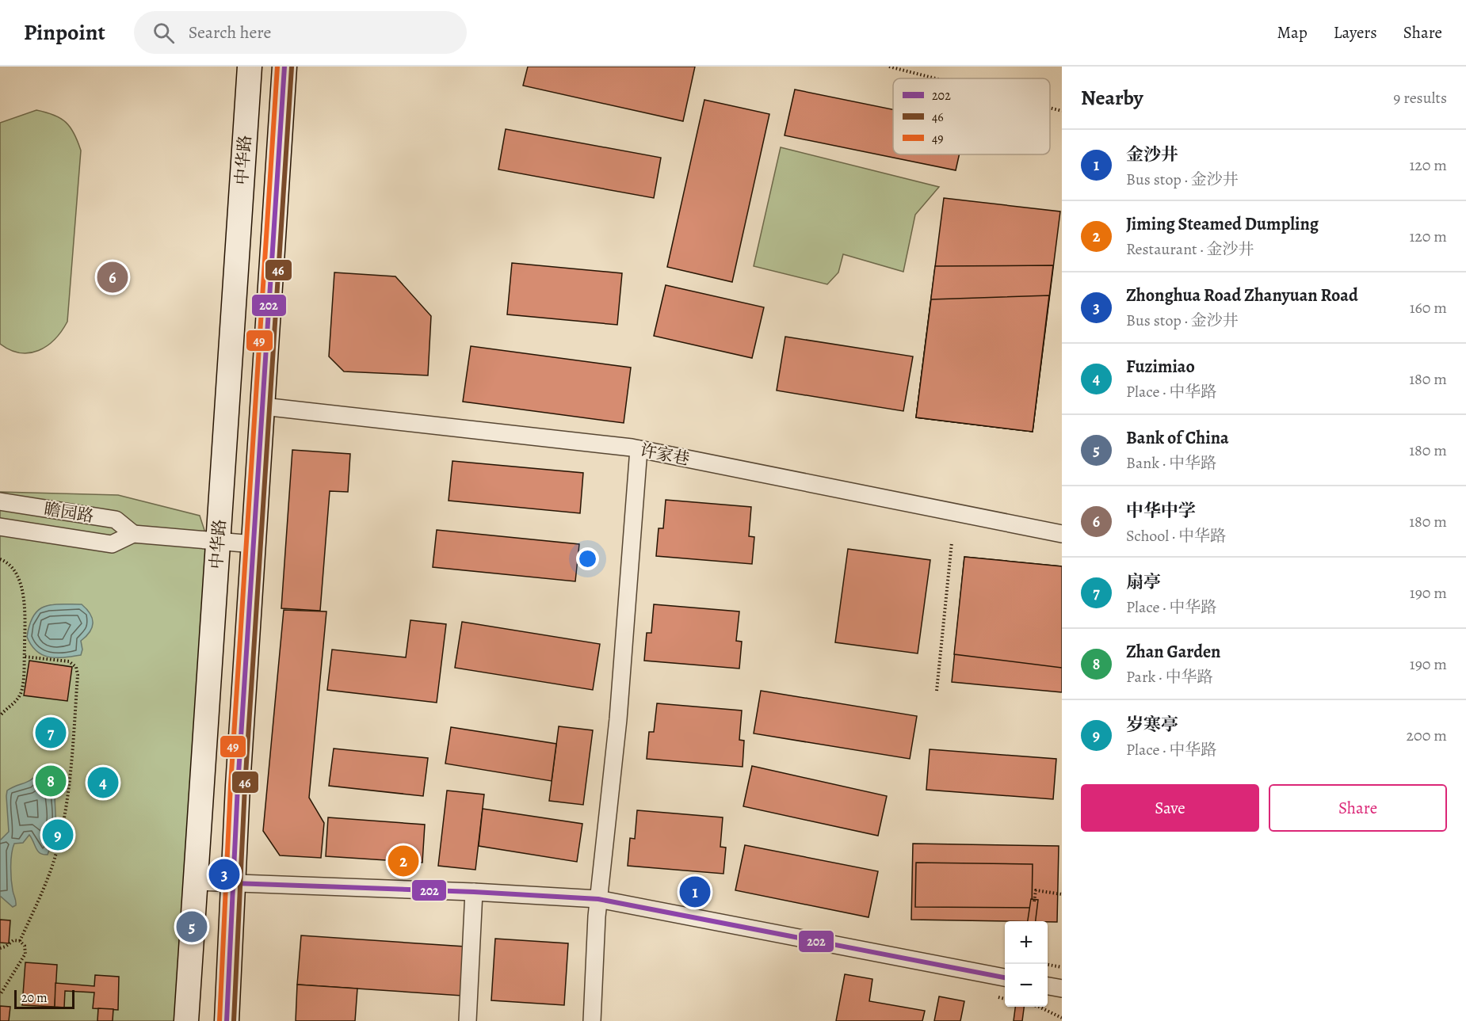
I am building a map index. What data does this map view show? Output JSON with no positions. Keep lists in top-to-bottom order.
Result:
{
  "streets": {
    "main road": ["中华路"],
    "street": ["许家巷", "瞻园路"]
  },
  "lines": ["transit line 202", "transit line 49", "transit line 46"],
  "legend": ["202", "46", "49"],
  "scale_bar": "20 m",
  "page": {
    "header": "Pinpoint",
    "search": "Search here",
    "nav": ["Map", "Layers", "Share"],
    "heading": ["Nearby", "9 results"],
    "list": [
      {
        "mark": "1",
        "name": "金沙井",
        "note": "Bus stop · 金沙井",
        "value": "120 m"
      },
      {
        "mark": "2",
        "name": "Jiming Steamed Dumpling",
        "note": "Restaurant · 金沙井",
        "value": "120 m"
      },
      {
        "mark": "3",
        "name": "Zhonghua Road Zhanyuan Road",
        "note": "Bus stop · 金沙井",
        "value": "160 m"
      },
      {
        "mark": "4",
        "name": "Fuzimiao",
        "note": "Place · 中华路",
        "value": "180 m"
      },
      {
        "mark": "5",
        "name": "Bank of China",
        "note": "Bank · 中华路",
        "value": "180 m"
      },
      {
        "mark": "6",
        "name": "中华中学",
        "note": "School · 中华路",
        "value": "180 m"
      },
      {
        "mark": "7",
        "name": "扇亭",
        "note": "Place · 中华路",
        "value": "190 m"
      },
      {
        "mark": "8",
        "name": "Zhan Garden",
        "note": "Park · 中华路",
        "value": "190 m"
      },
      {
        "mark": "9",
        "name": "岁寒亭",
        "note": "Place · 中华路",
        "value": "200 m"
      }
    ],
    "pins": [
      "6",
      "7",
      "8",
      "4",
      "9",
      "2",
      "3",
      "1",
      "5"
    ],
    "buttons": ["Save", "Share"],
    "map_buttons": ["+", "−"],
    "scale": "20 m"
  }
}
